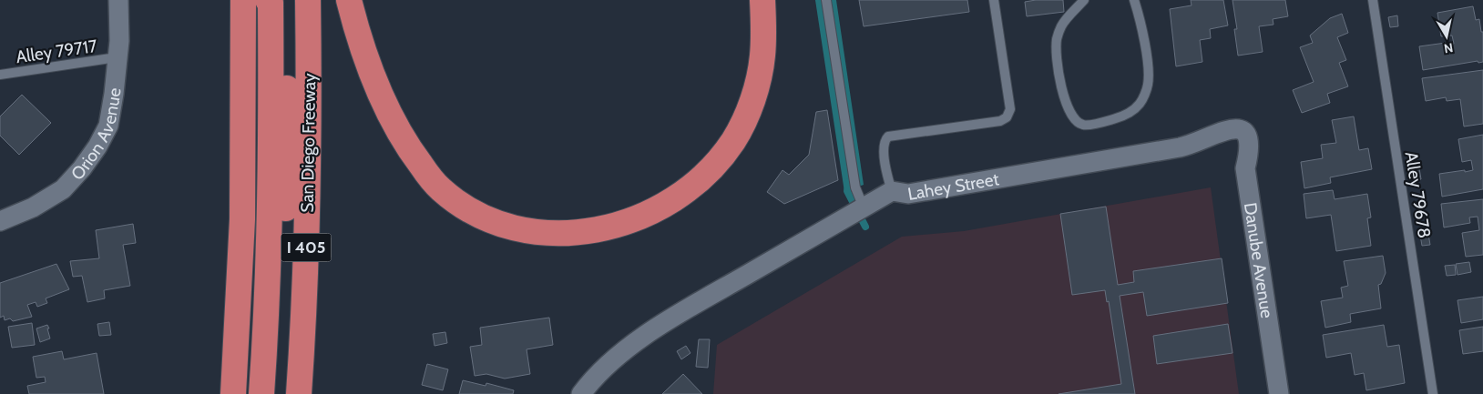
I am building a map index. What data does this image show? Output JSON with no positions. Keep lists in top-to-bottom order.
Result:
{
  "streets": {
    "highway": ["San Diego Freeway", "I 405"],
    "street": ["Orion Avenue", "Lahey Street", "Danube Avenue"],
    "lane": ["Alley 79717", "Alley 79678"]
  },
  "crossings": [
    ["Alley 79717", "Orion Avenue"],
    ["Lahey Street", "Danube Avenue"]
  ],
  "north": "bottom"
}
